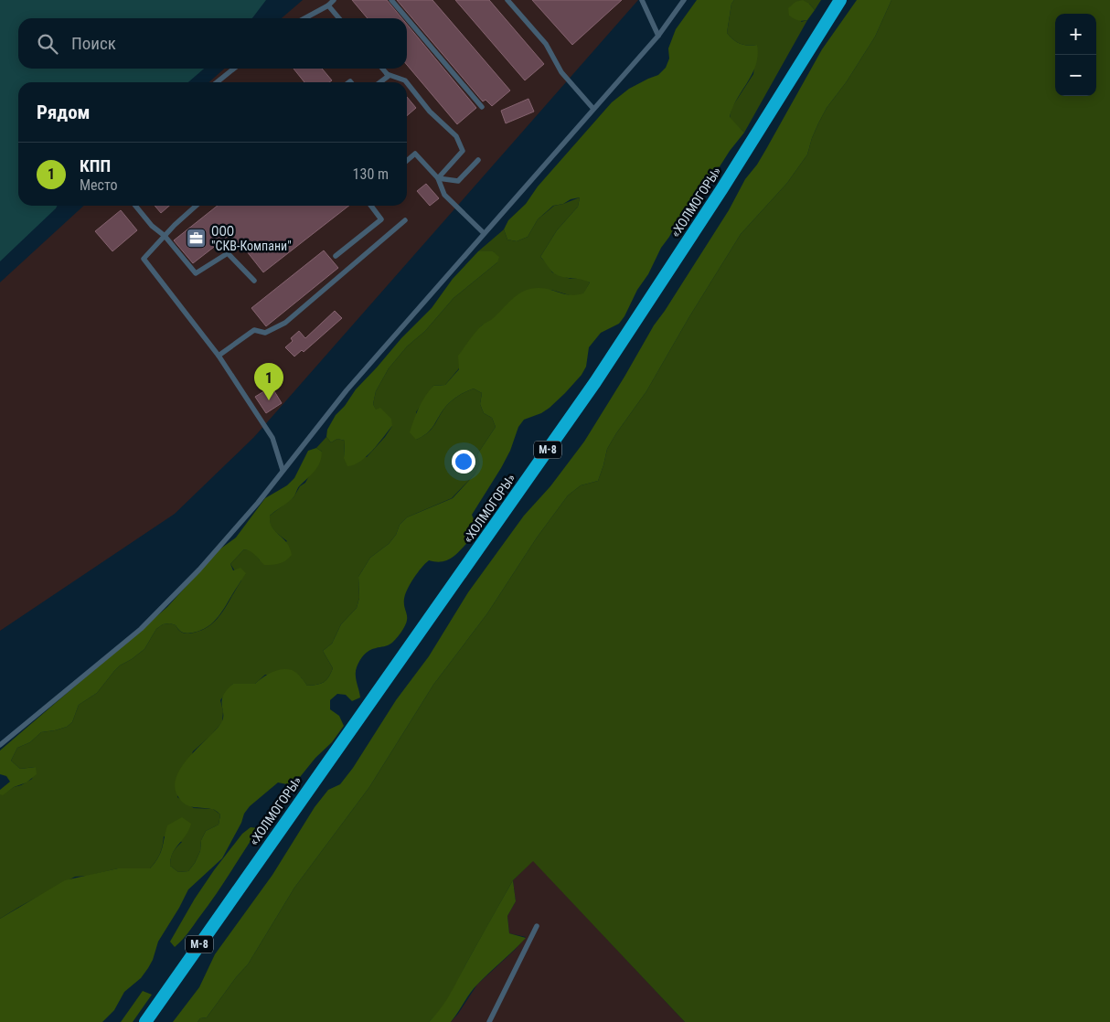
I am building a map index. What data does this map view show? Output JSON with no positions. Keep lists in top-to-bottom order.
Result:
{
  "streets": {
    "highway": ["«ХОЛМОГОРЫ»", "М-8"]
  },
  "places": {
    "office": ["ООО \"СКВ-Компани\""]
  },
  "page": {
    "map_buttons": ["+", "−"],
    "search": "Поиск",
    "heading": "Рядом",
    "list": [
      {
        "mark": "1",
        "name": "КПП",
        "note": "Место",
        "value": "130 m"
      }
    ],
    "pins": "1"
  }
}
